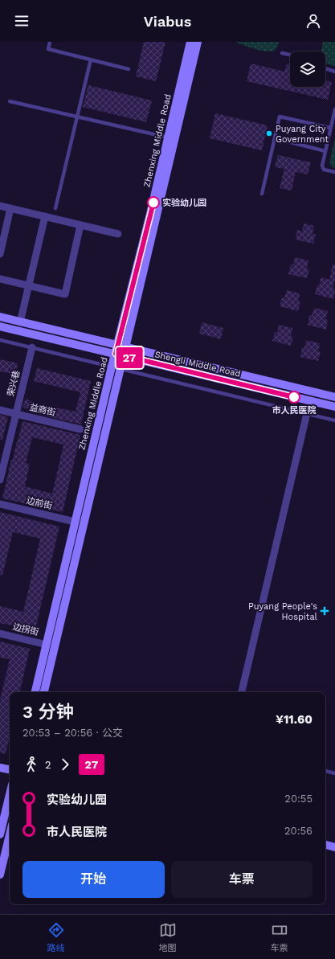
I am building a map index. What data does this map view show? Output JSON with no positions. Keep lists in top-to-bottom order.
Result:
{
  "streets": {
    "street": [
      "Zhenxing Middle Road",
      "Shengli Middle Road",
      "荣兴巷",
      "益商街",
      "边前街",
      "边拐街"
    ]
  },
  "crossings": [
    ["Zhenxing Middle Road", "Shengli Middle Road"],
    ["Zhenxing Middle Road", "边前街"],
    ["Zhenxing Middle Road", "边拐街"],
    ["荣兴巷", "益商街"]
  ],
  "places": {
    "other": ["Puyang City Government", "实验幼儿园", "市人民医院"],
    "health": ["Puyang People's Hospital"]
  },
  "lines": ["bus line 27"],
  "page": {
    "header": "Viabus",
    "on_map": "27",
    "heading": ["3 分钟", "20:53 – 20:56 · 公交", "¥11.60"],
    "legs": ["2", "27"],
    "list": [
      {
        "name": "实验幼儿园",
        "value": "20:55"
      },
      {
        "name": "市人民医院",
        "value": "20:56"
      }
    ],
    "buttons": ["开始", "车票"],
    "tabs": ["路线", "地图", "车票"]
  }
}
